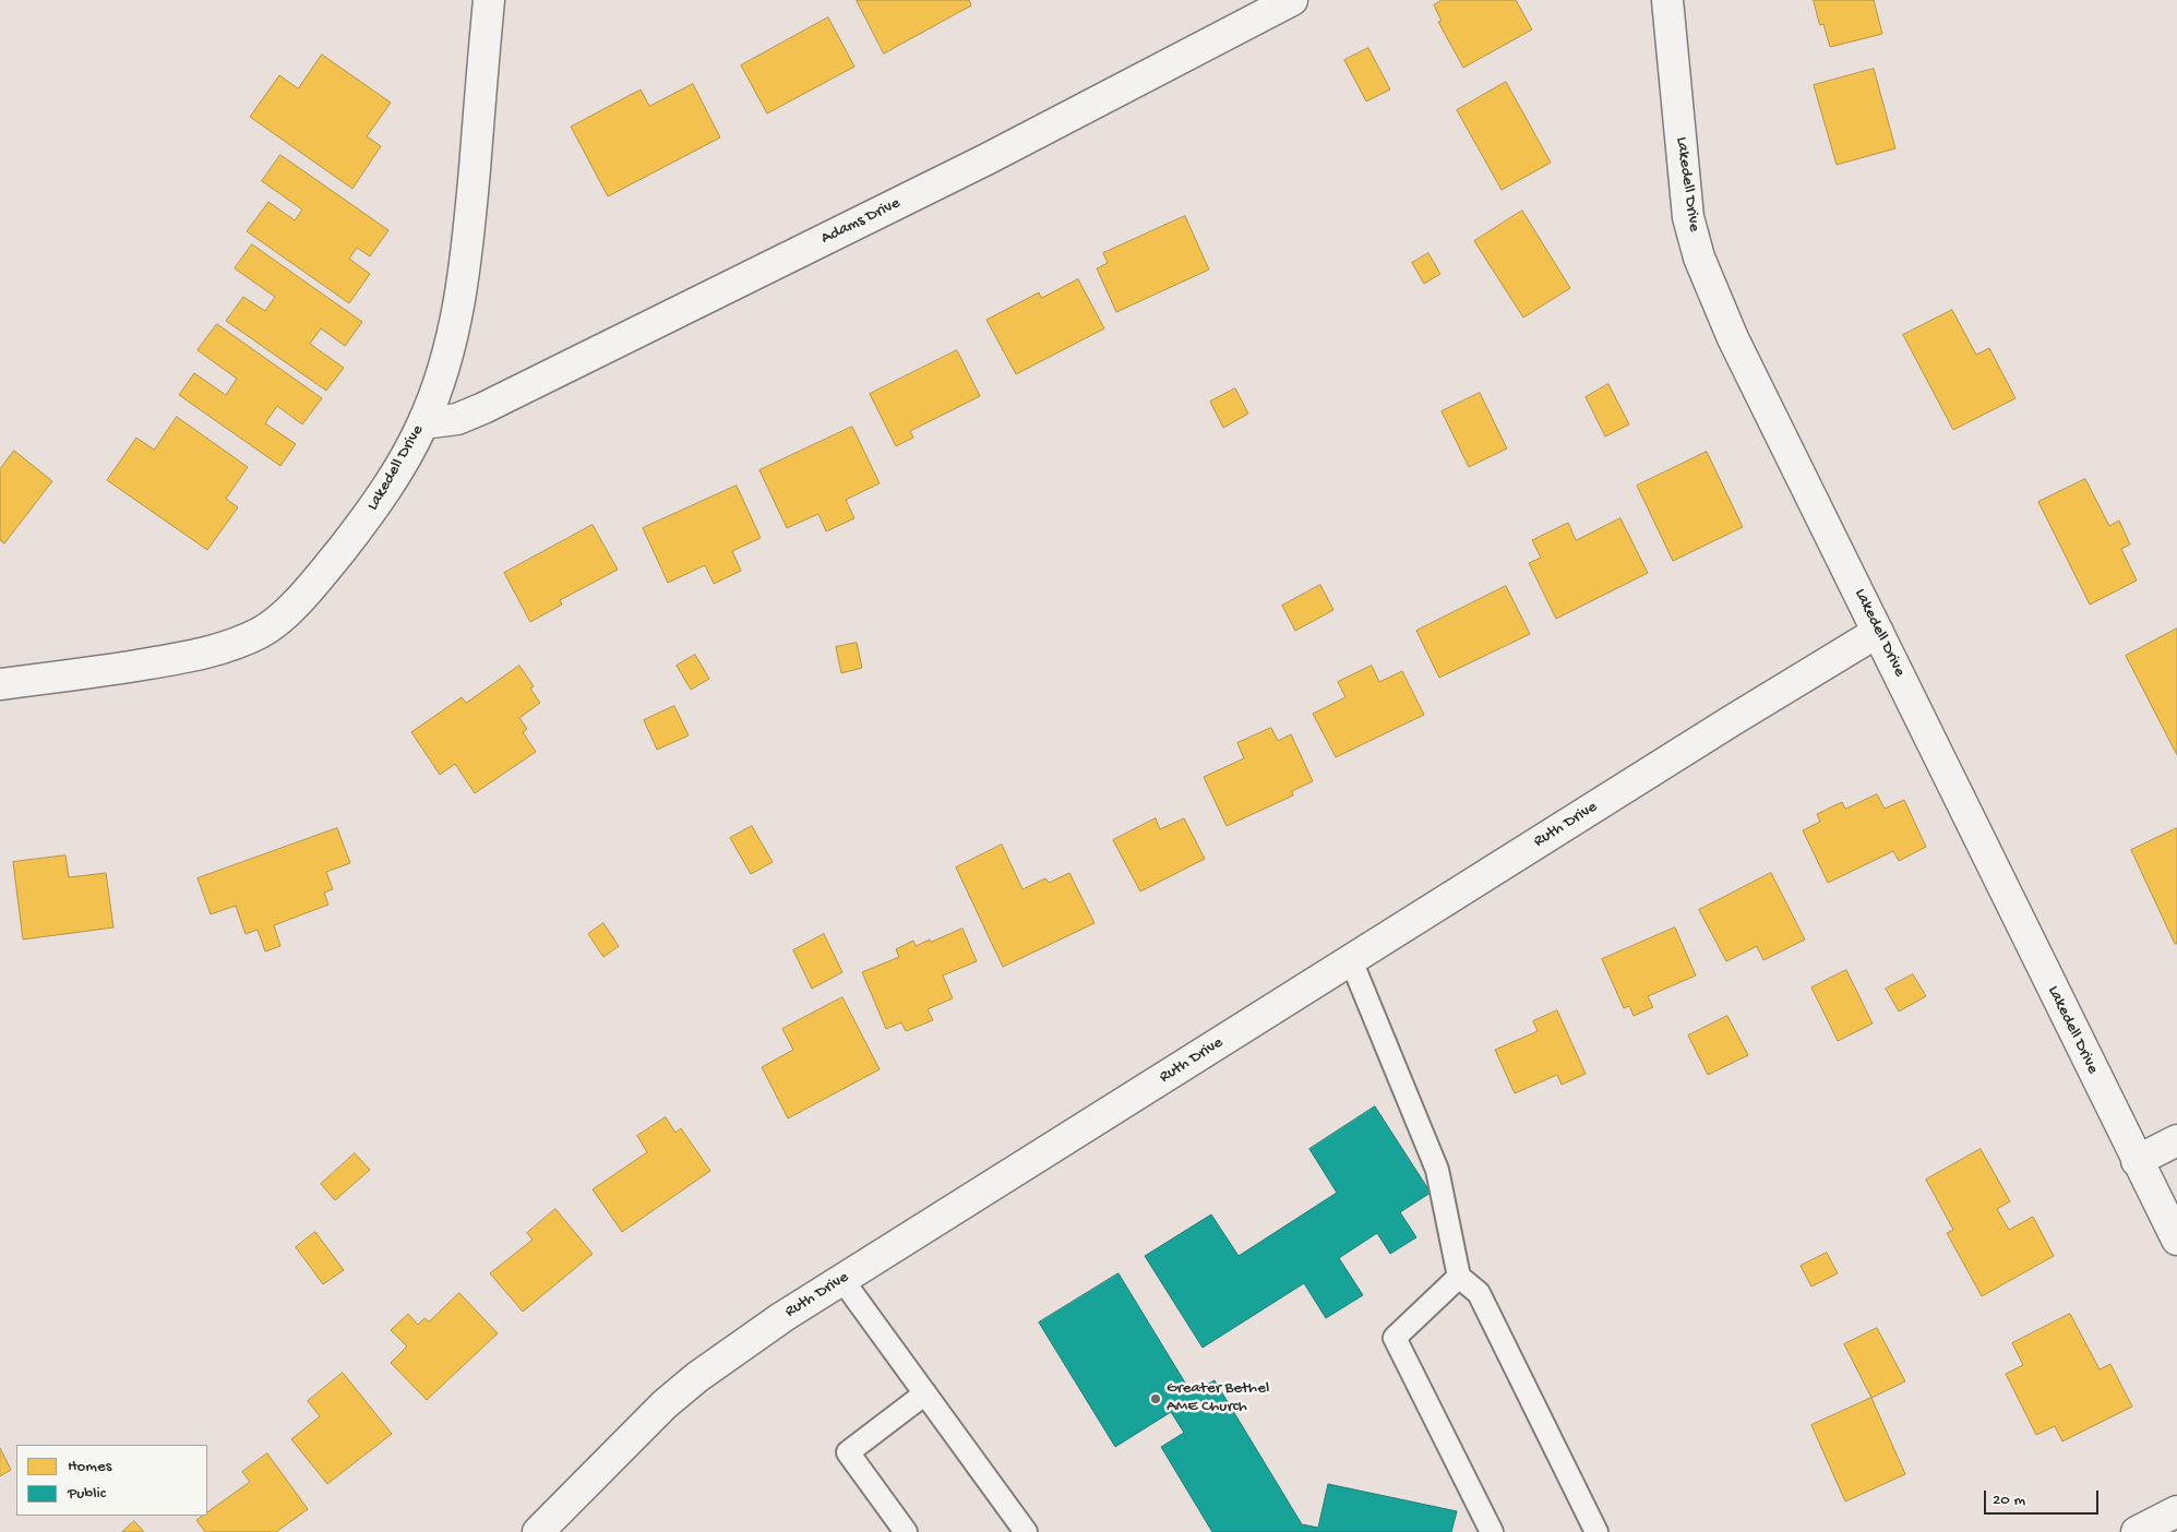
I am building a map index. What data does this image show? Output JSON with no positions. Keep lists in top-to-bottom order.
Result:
{
  "streets": {
    "street": ["Lakedell Drive", "Adams Drive", "Ruth Drive"]
  },
  "crossings": [
    ["Lakedell Drive", "Adams Drive"],
    ["Lakedell Drive", "Ruth Drive"]
  ],
  "places": ["Greater Bethel AME Church"],
  "legend": ["Homes", "Public"],
  "scale_bar": "20 m"
}
